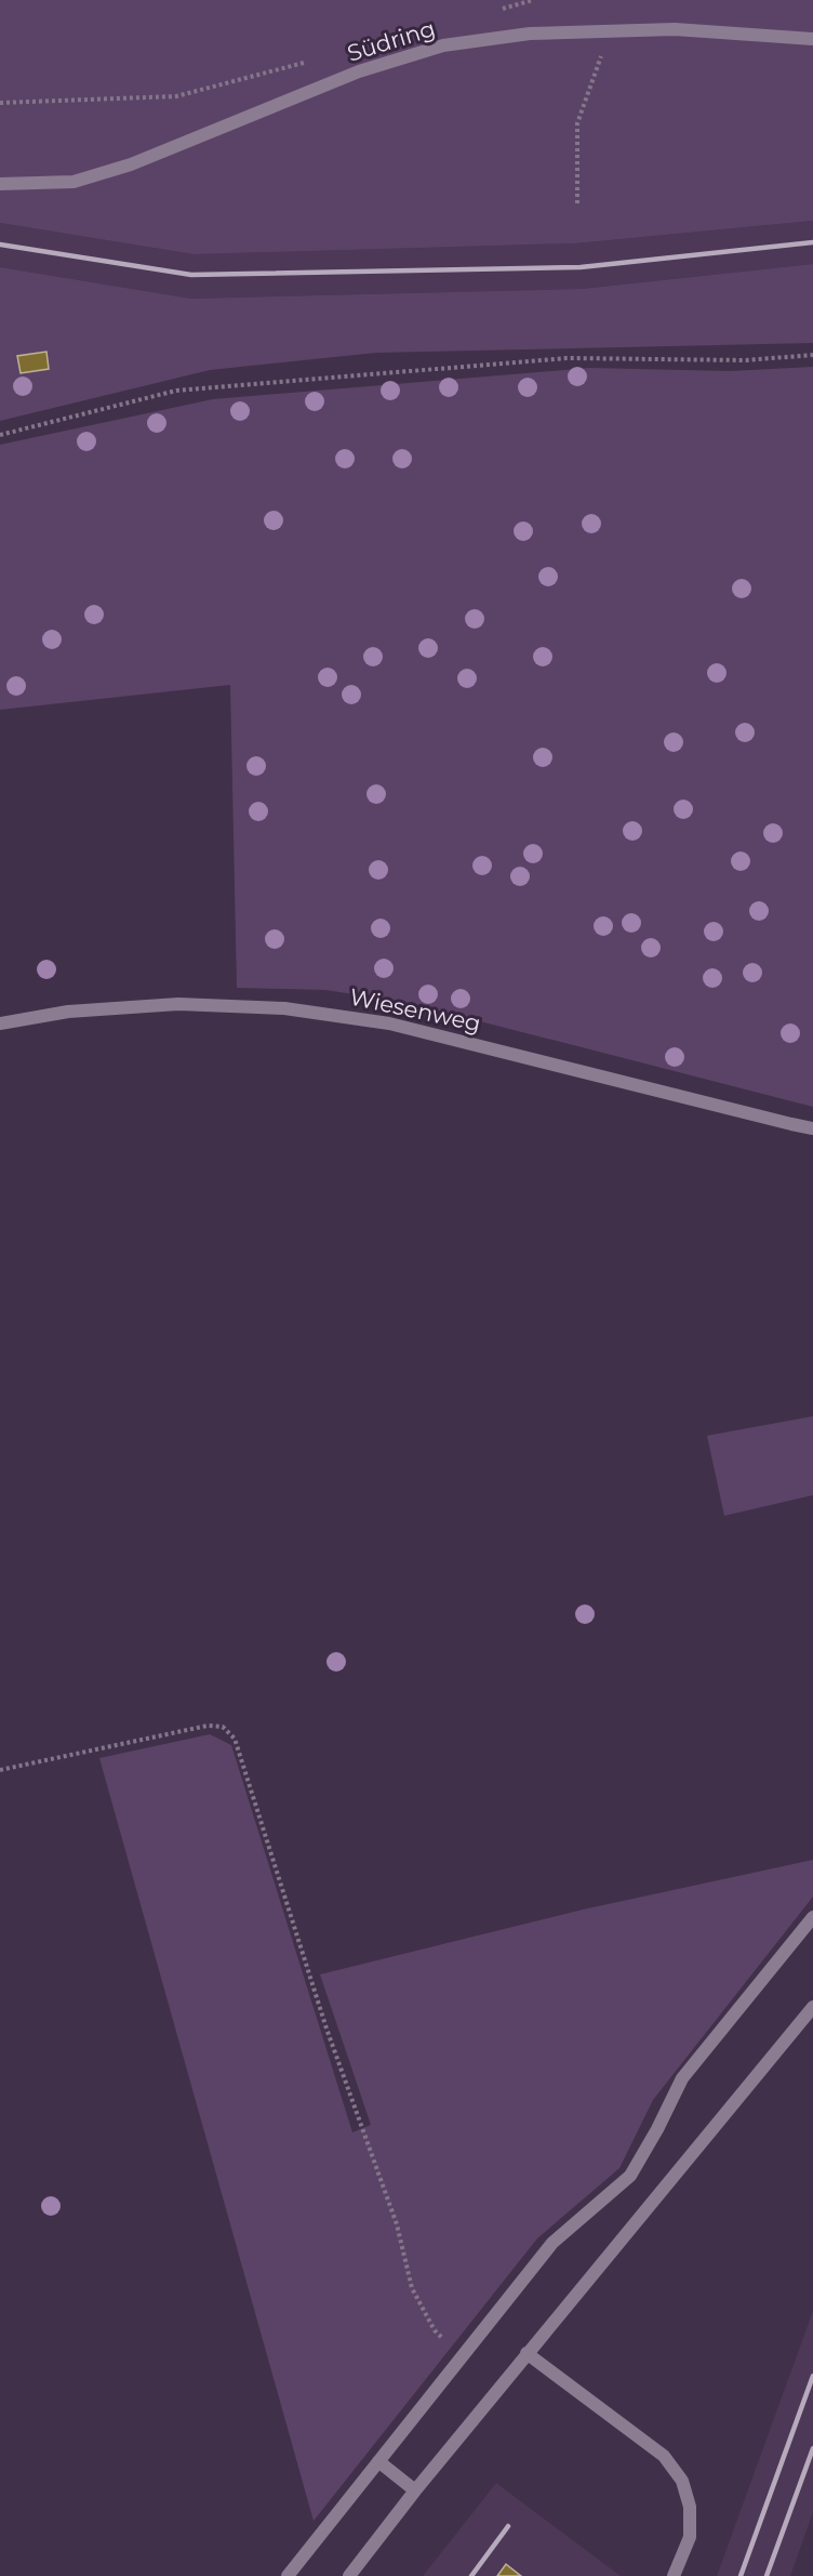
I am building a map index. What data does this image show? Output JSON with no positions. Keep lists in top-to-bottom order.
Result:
{
  "streets": {
    "street": ["Südring", "Wiesenweg"]
  }
}
